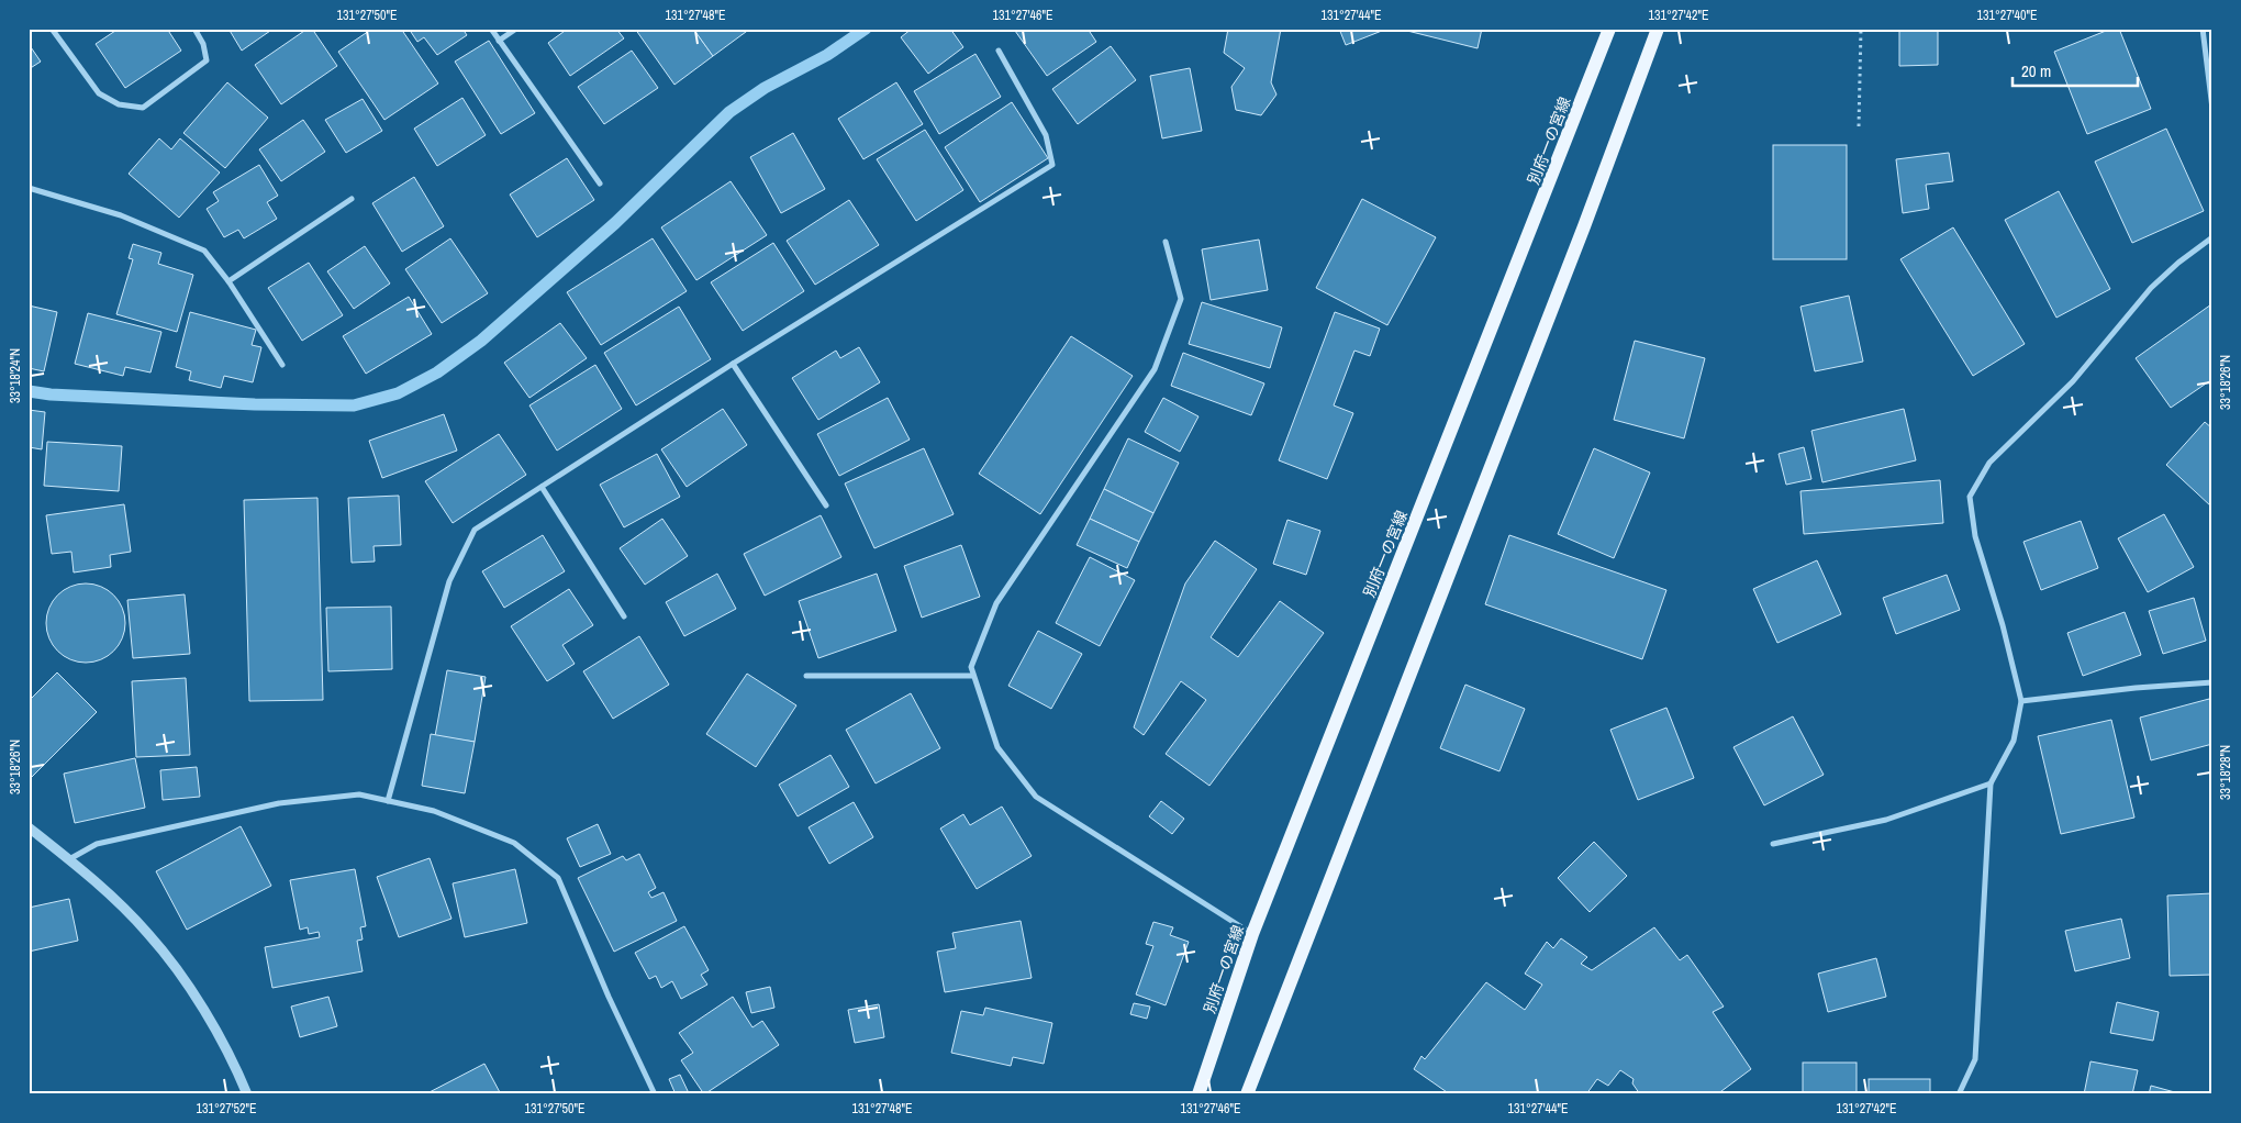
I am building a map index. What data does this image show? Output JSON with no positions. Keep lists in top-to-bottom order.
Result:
{
  "streets": {
    "main road": ["別府一の宮線"]
  },
  "scale_bar": "20 m",
  "coordinates": [
    "131°27'50\"E",
    "131°27'48\"E",
    "131°27'46\"E",
    "131°27'44\"E",
    "131°27'42\"E",
    "131°27'40\"E",
    "33°18'24\"N",
    "33°18'26\"N",
    "33°18'28\"N",
    "131°27'52\"E"
  ]
}
